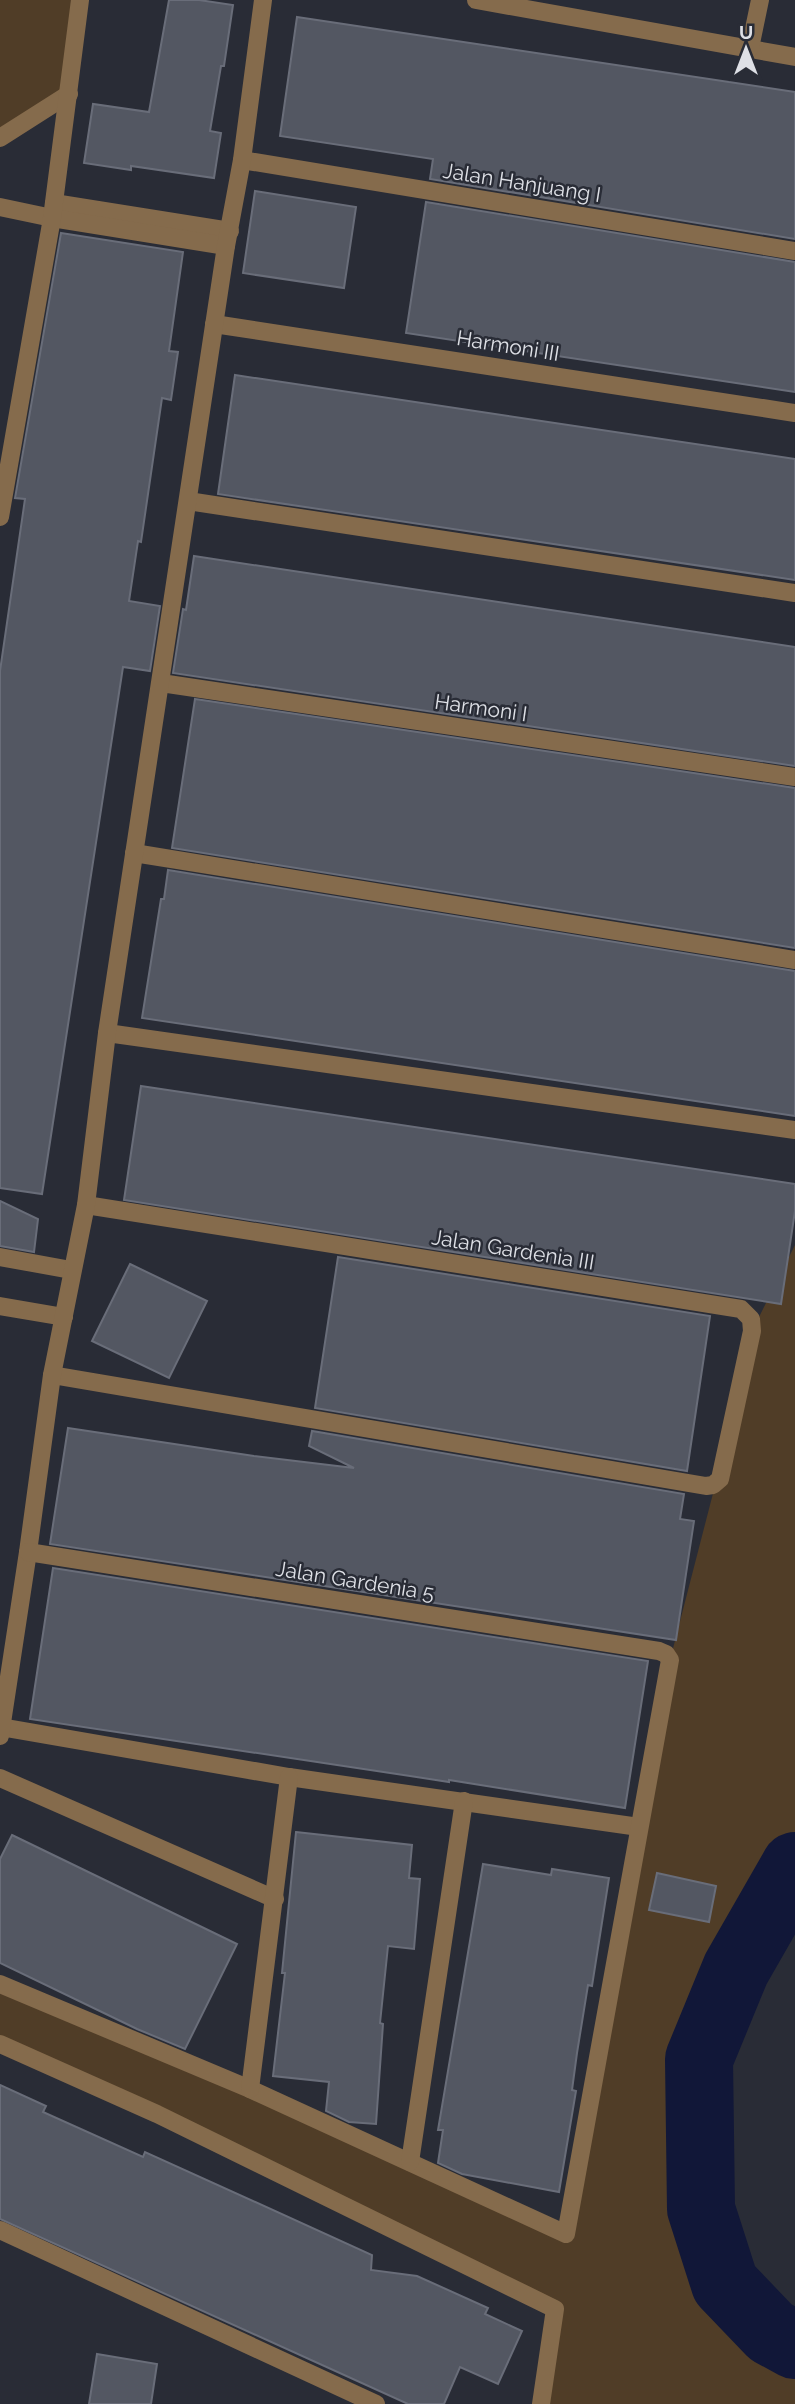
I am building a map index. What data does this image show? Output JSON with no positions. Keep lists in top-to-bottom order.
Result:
{
  "streets": {
    "street": [
      "Jalan Hanjuang I",
      "Harmoni III",
      "Harmoni I",
      "Jalan Gardenia III",
      "Jalan Gardenia 5"
    ]
  },
  "north": "top"
}
